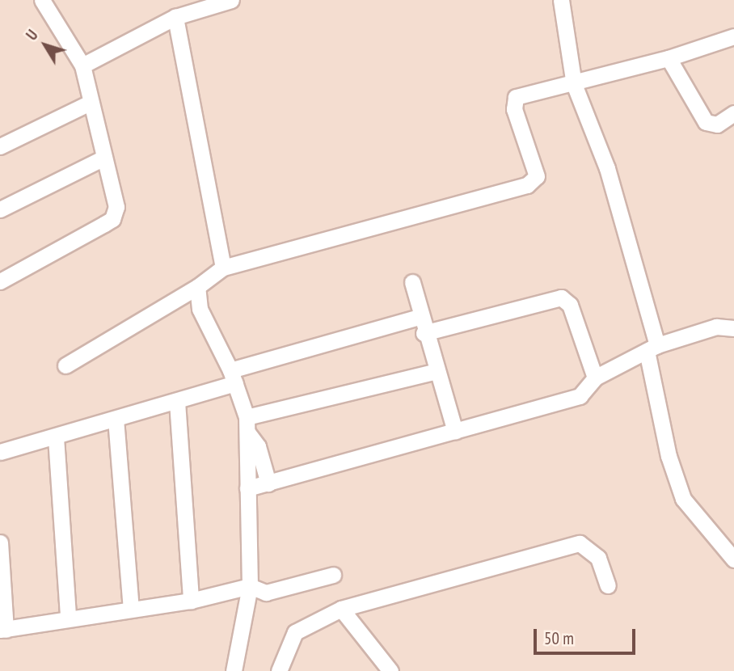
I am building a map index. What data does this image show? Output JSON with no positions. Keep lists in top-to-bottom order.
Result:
{
  "scale_bar": "50 m",
  "north": "top left"
}
